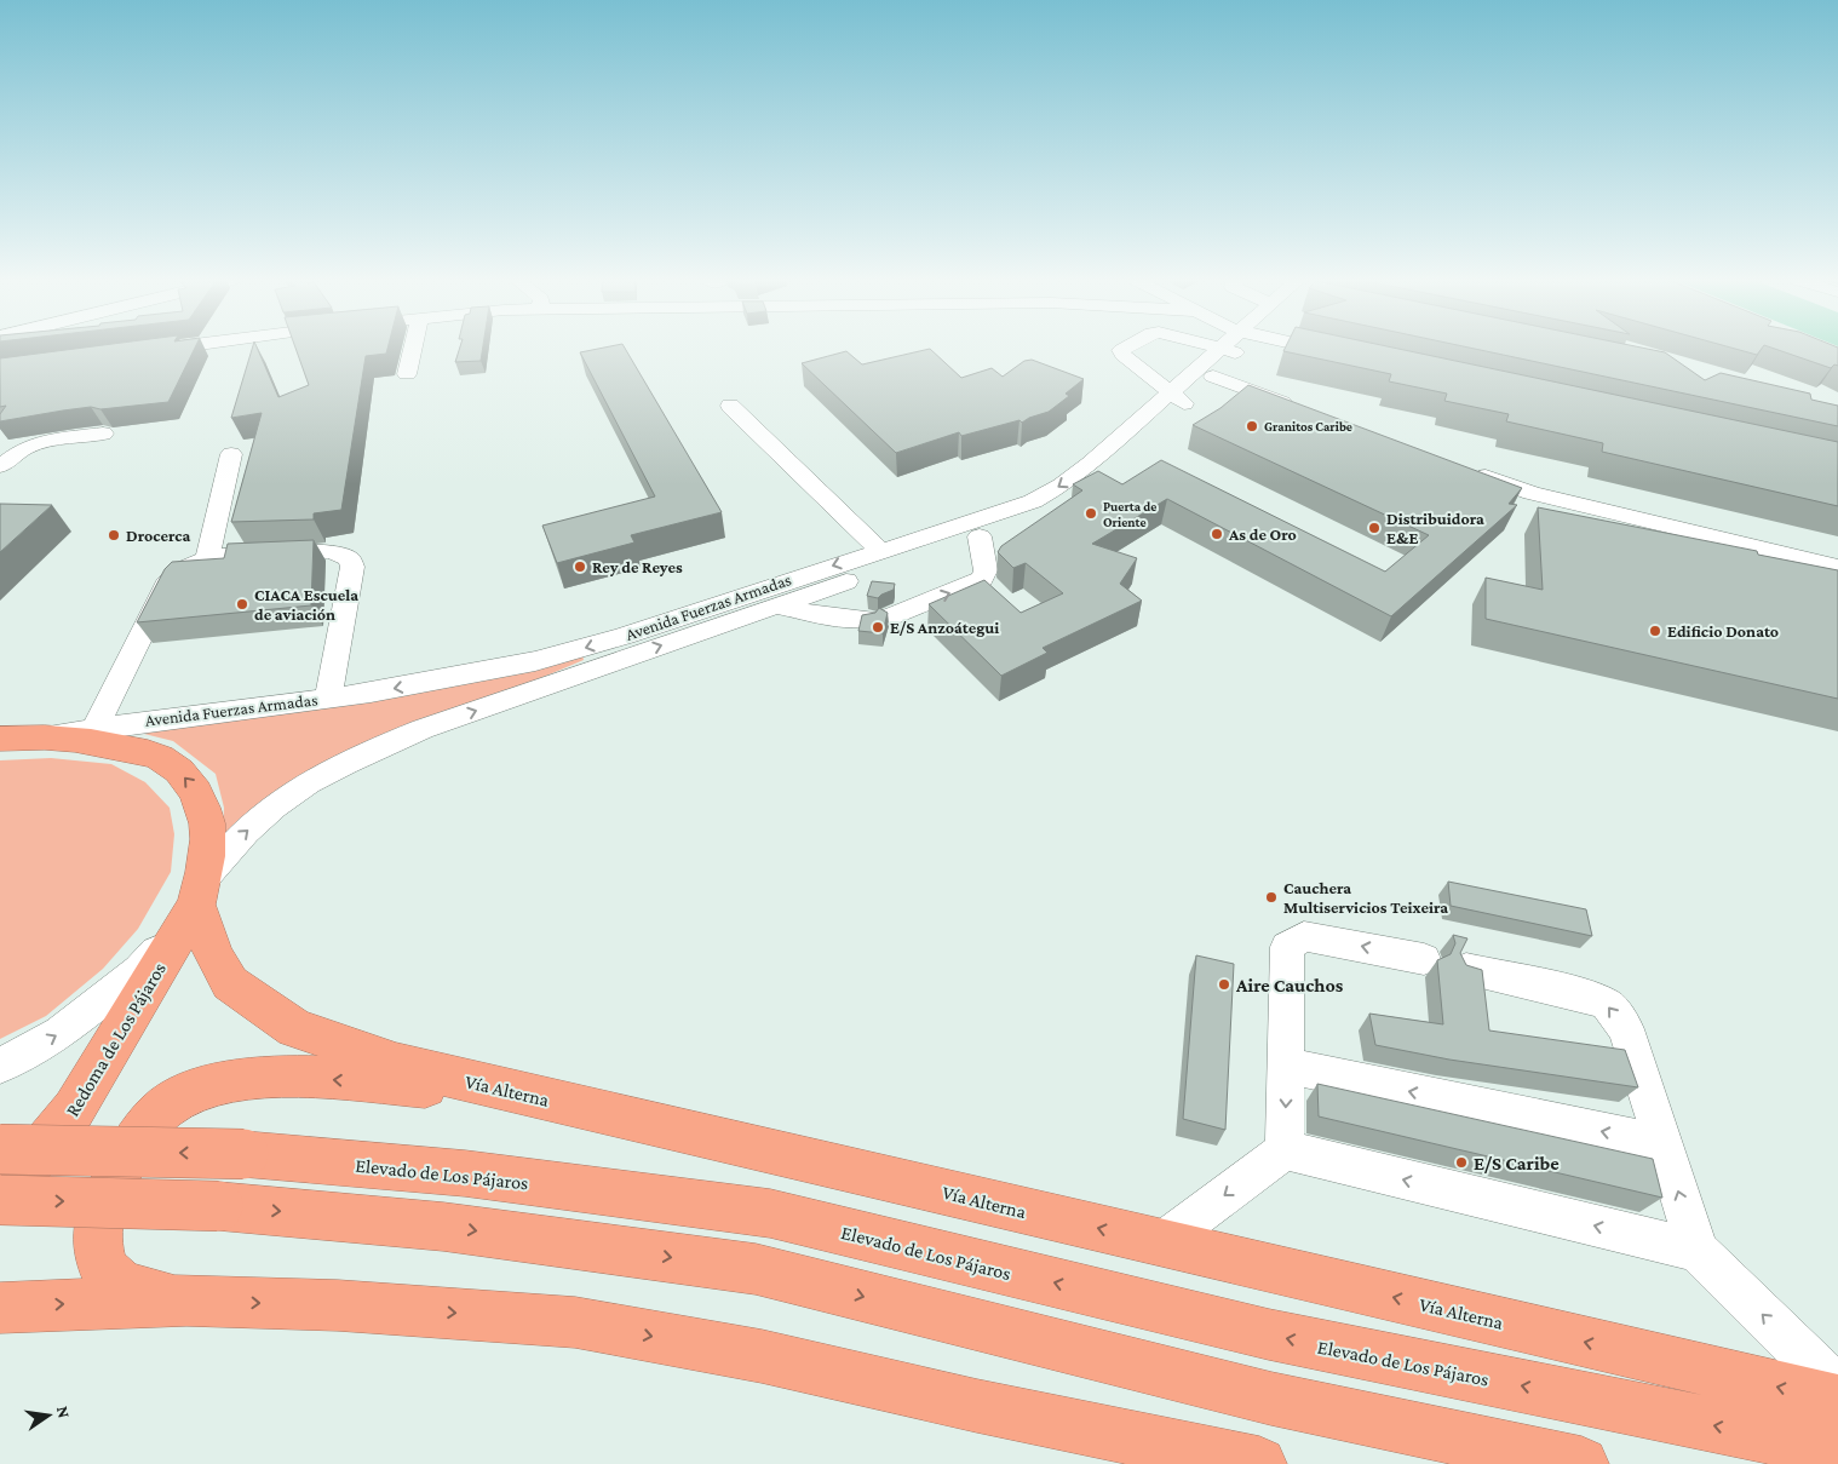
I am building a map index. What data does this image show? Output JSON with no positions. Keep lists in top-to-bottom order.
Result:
{
  "streets": {
    "highway": ["Redoma de Los Pájaros", "Vía Alterna", "Elevado de Los Pájaros"],
    "street": ["Avenida Fuerzas Armadas"]
  },
  "crossings": [
    ["Avenida Fuerzas Armadas", "Redoma de Los Pájaros"],
    ["Avenida Fuerzas Armadas", "Vía Alterna"],
    ["Redoma de Los Pájaros", "Vía Alterna"]
  ],
  "places": [
    "Granitos Caribe",
    "Puerta de Oriente",
    "Distribuidora E&E",
    "As de Oro",
    "Drocerca",
    "Rey de Reyes",
    "CIACA Escuela de aviación",
    "E/S Anzoátegui",
    "Edificio Donato",
    "Cauchera Multiservicios Teixeira",
    "Aire Cauchos",
    "E/S Caribe"
  ],
  "north": "right"
}
